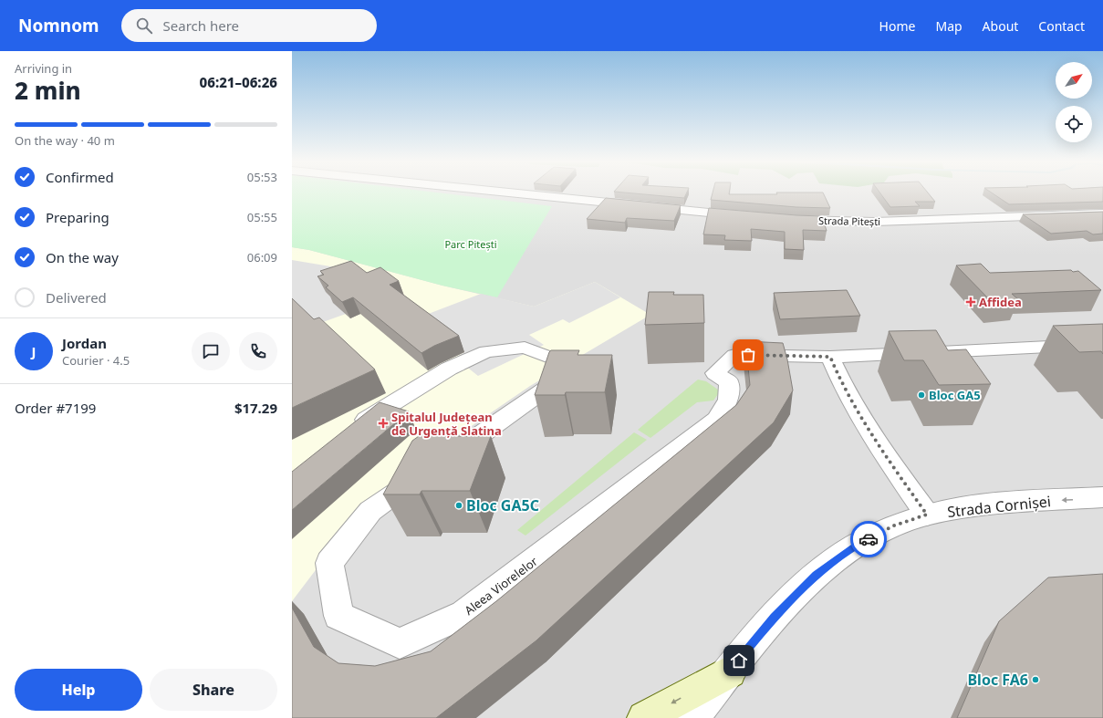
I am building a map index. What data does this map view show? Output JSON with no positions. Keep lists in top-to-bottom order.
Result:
{
  "streets": {
    "street": ["Strada Pitești", "Strada Cornișei", "Aleea Viorelelor"]
  },
  "one_way": ["Strada Cornișei"],
  "parks": ["Parc Pitești"],
  "places": {
    "health": ["Affidea", "Spitalul Județean de Urgență Slatina"],
    "other": ["Bloc GA5", "Bloc GA5C", "Bloc FA6"]
  },
  "north": "top right",
  "page": {
    "header": "Nomnom",
    "search": "Search here",
    "nav": [
      "Home",
      "Map",
      "About",
      "Contact"
    ],
    "heading": ["2 min", "Arriving in", "06:21–06:26"],
    "panel": [
      "Jordan",
      "Courier · 4.5",
      "Order #7199",
      "$17.29"
    ],
    "bar": "On the way · 40 m",
    "list": [
      ["Confirmed", "05:53"],
      ["Preparing", "05:55"],
      ["On the way", "06:09"],
      "Delivered"
    ],
    "round": "J",
    "buttons": ["Help", "Share"]
  }
}
